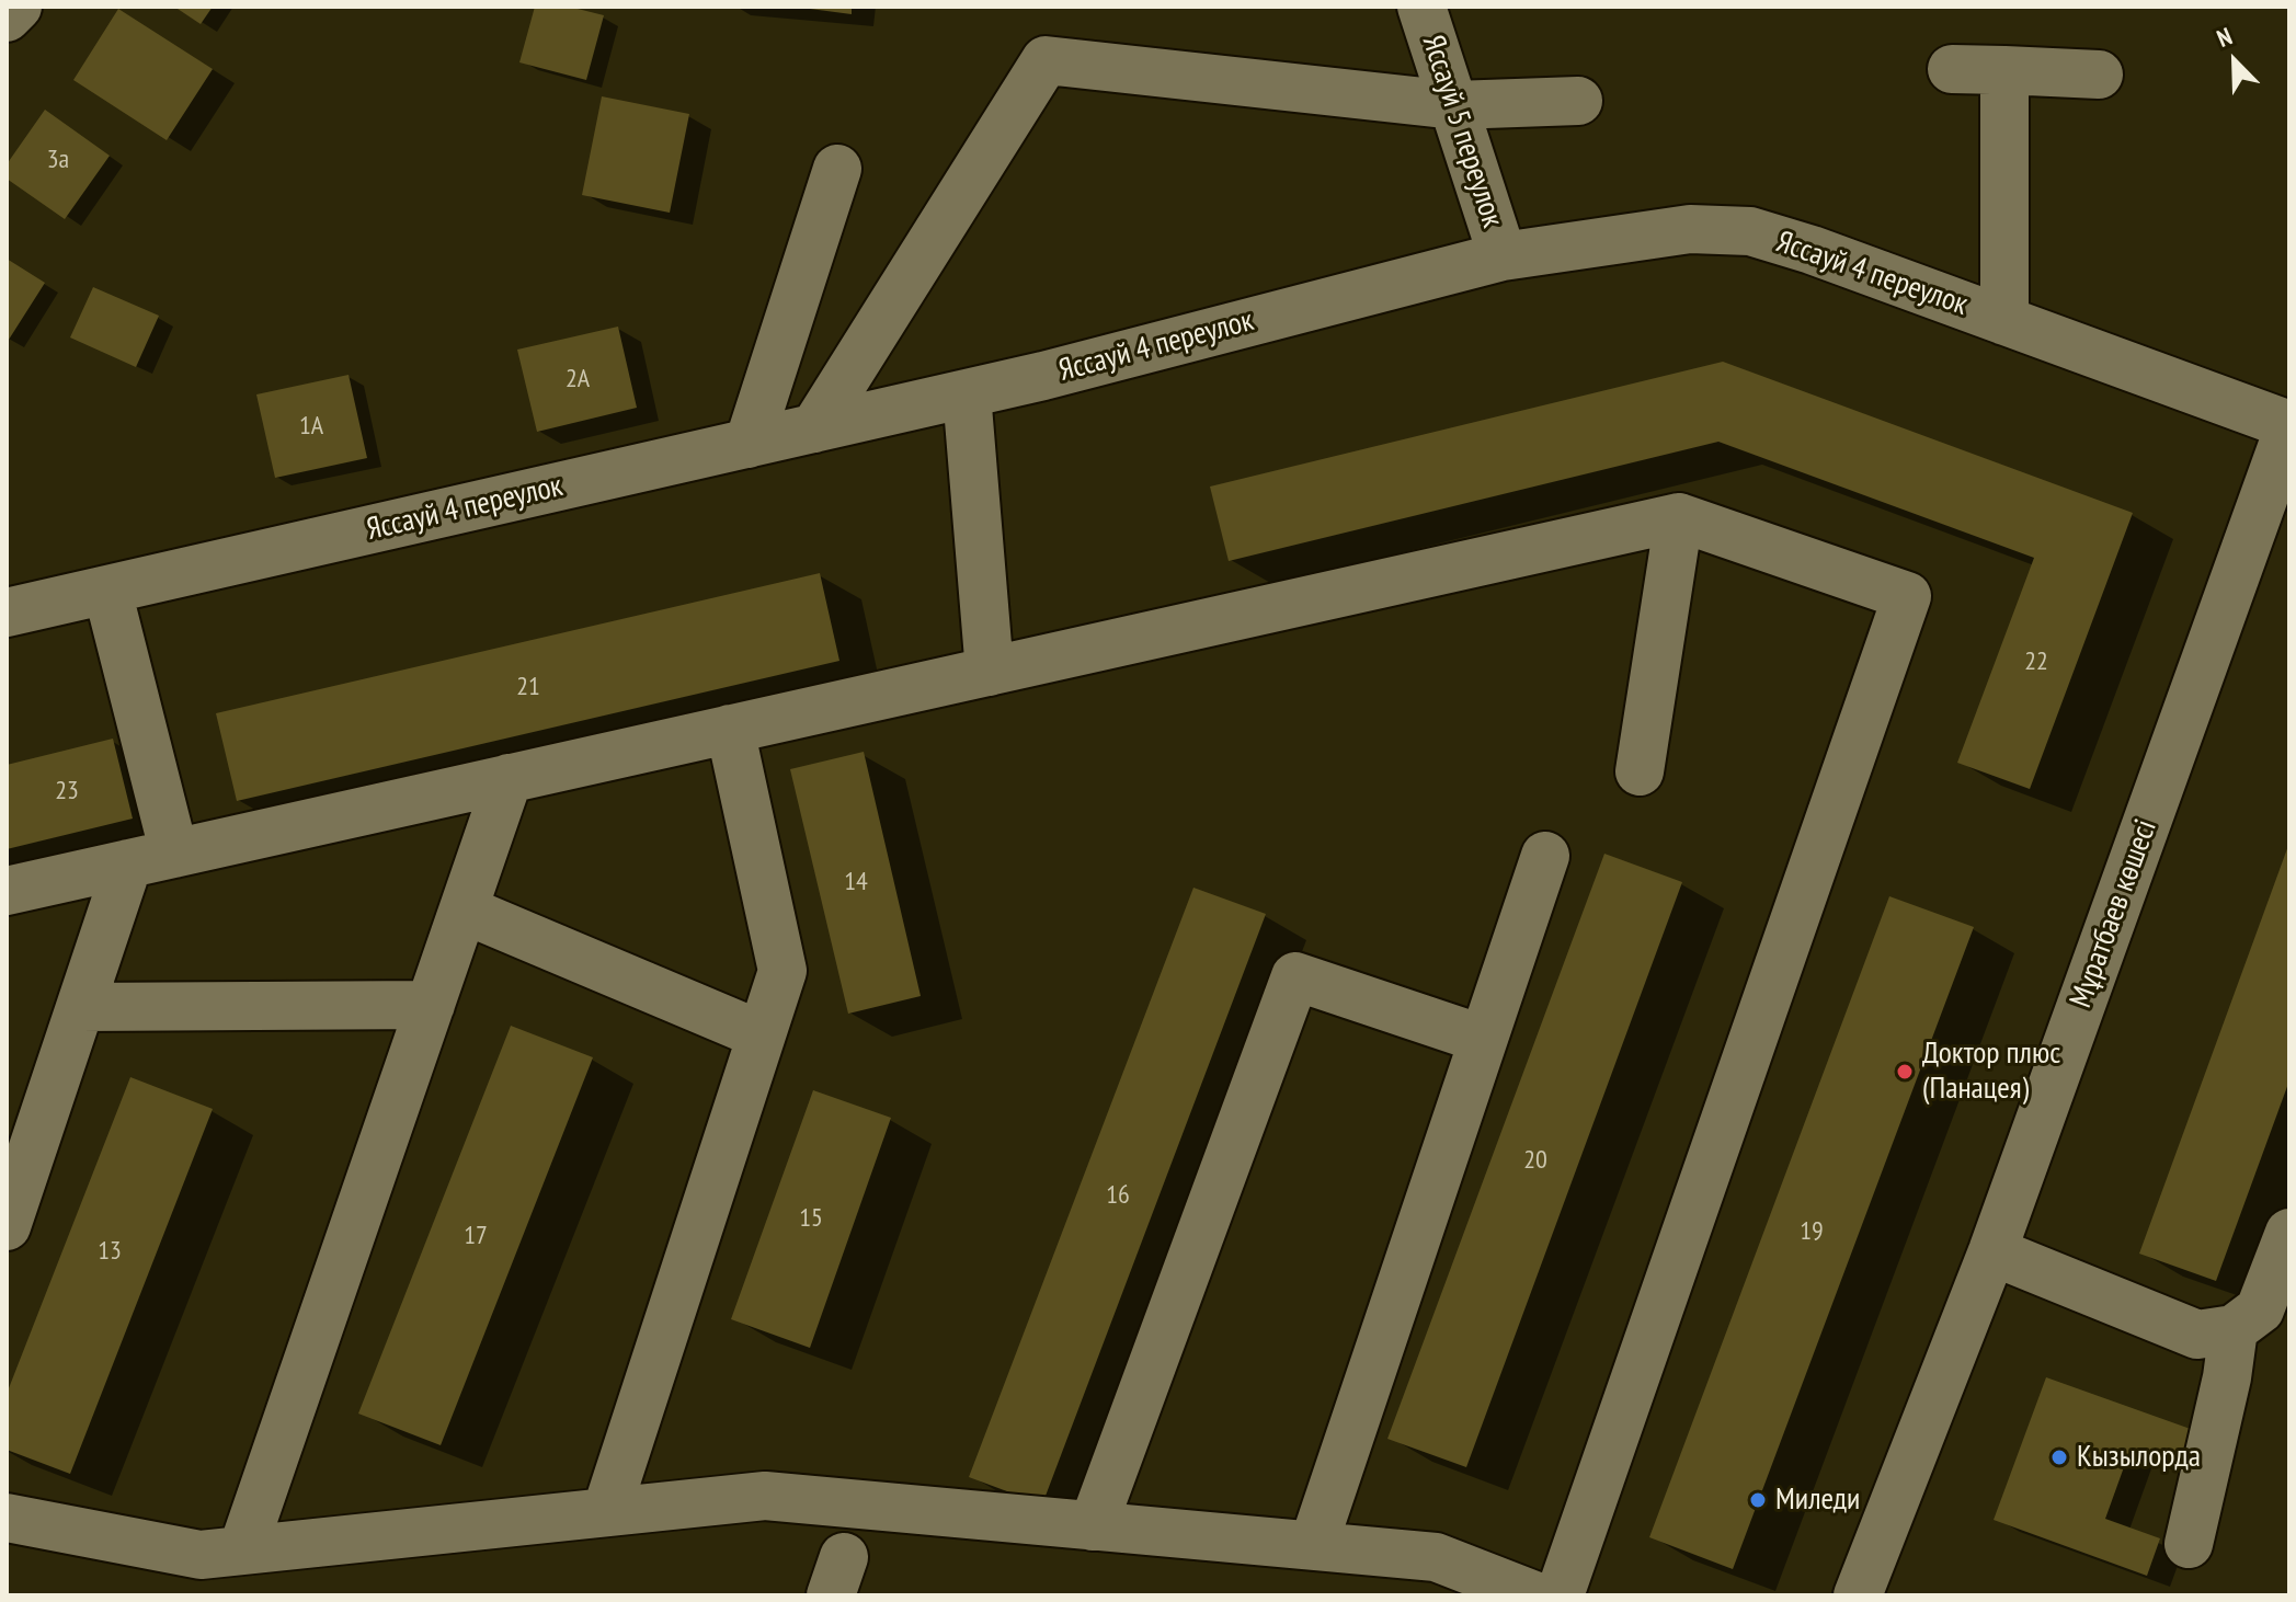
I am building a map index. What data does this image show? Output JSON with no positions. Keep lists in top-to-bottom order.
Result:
{
  "streets": {
    "street": ["Яссауй 5 переулок", "Яссауй 4 переулок", "Мұратбаев көшесі"]
  },
  "crossings": [
    ["Яссауй 5 переулок", "Яссауй 4 переулок"],
    ["Яссауй 4 переулок", "Мұратбаев көшесі"]
  ],
  "places": ["Доктор плюс (Панацея)", "Кызылорда", "Миледи"],
  "house_numbers": [
    "3а",
    "2А",
    "1А",
    "22",
    "21",
    "23",
    "14",
    "20",
    "16",
    "15",
    "19",
    "17",
    "13"
  ],
  "north": "top left"
}
